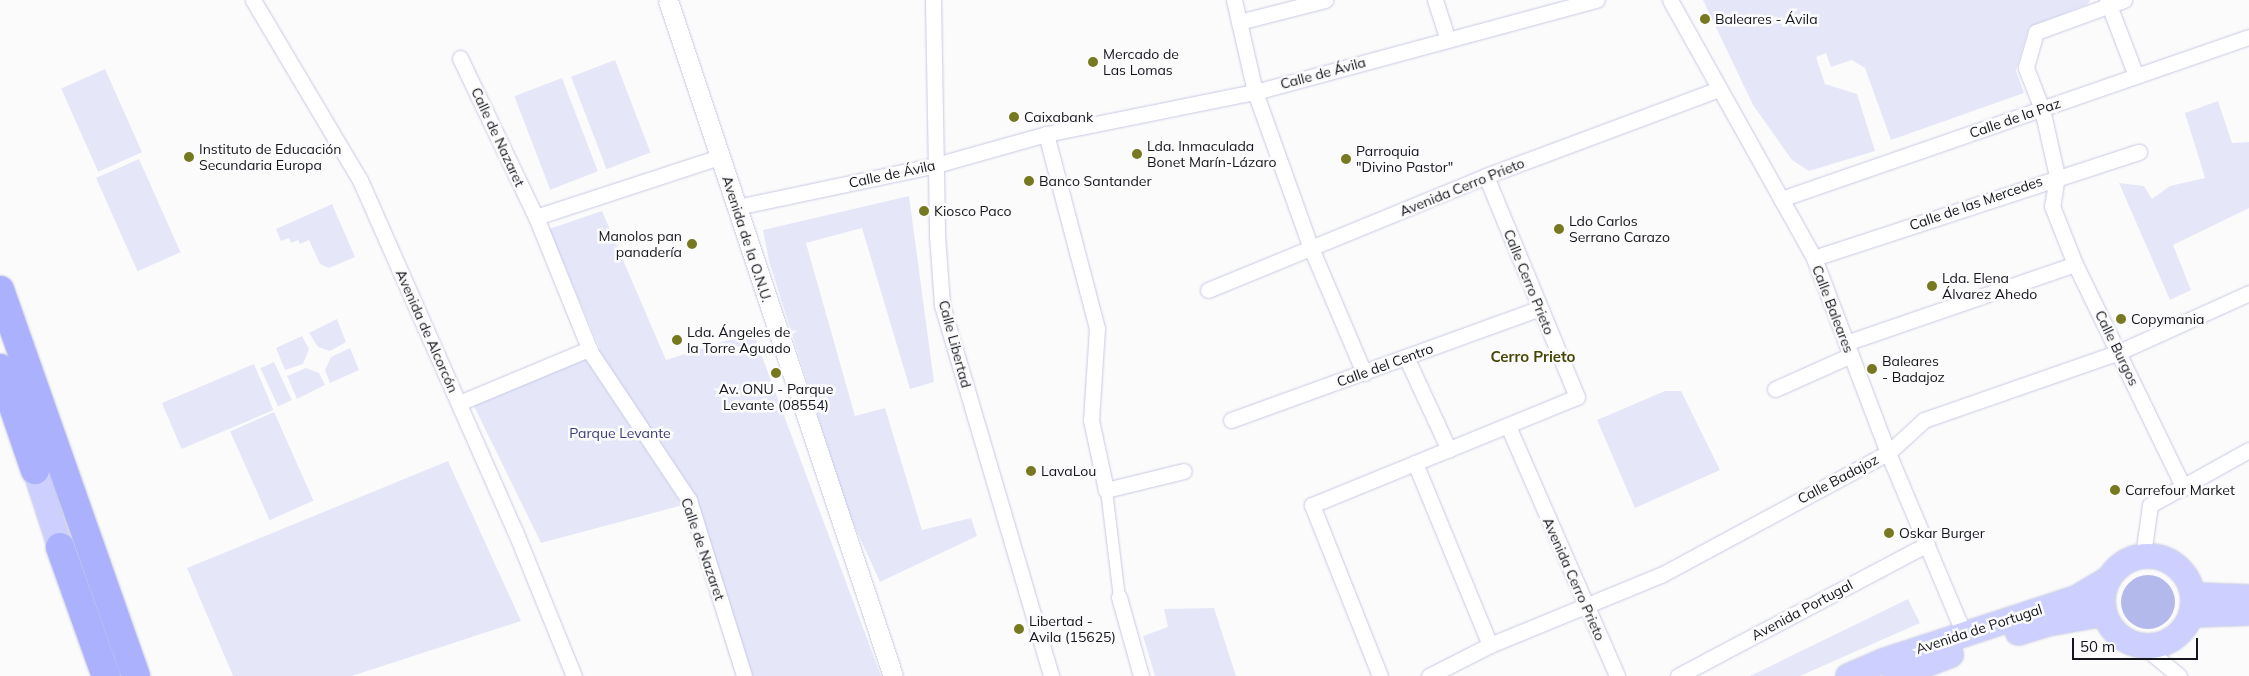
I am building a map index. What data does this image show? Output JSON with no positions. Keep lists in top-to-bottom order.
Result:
{
  "streets": {
    "main road": ["Avenida de Portugal"],
    "street": [
      "Calle de Ávila",
      "Calle de la Paz",
      "Calle de Nazaret",
      "Avenida Cerro Prieto",
      "Calle de las Mercedes",
      "Avenida de la O.N.U.",
      "Calle Cerro Prieto",
      "Calle Baleares",
      "Avenida de Alcorcón",
      "Calle Libertad",
      "Calle Burgos",
      "Calle del Centro",
      "Calle Badajoz",
      "Avenida Portugal"
    ]
  },
  "crossings": [
    ["Calle de Ávila", "Avenida de la O.N.U."],
    ["Calle de Ávila", "Calle Libertad"],
    ["Calle de la Paz", "Calle Baleares"],
    ["Avenida Cerro Prieto", "Calle Cerro Prieto"],
    ["Avenida Cerro Prieto", "Calle Baleares"],
    ["Avenida Cerro Prieto", "Calle Badajoz"],
    ["Calle de las Mercedes", "Calle Baleares"],
    ["Calle de las Mercedes", "Calle Burgos"],
    ["Calle Cerro Prieto", "Calle del Centro"],
    ["Calle Baleares", "Calle Badajoz"],
    ["Calle Baleares", "Avenida Portugal"],
    ["Calle Baleares", "Avenida de Portugal"],
    ["Calle Burgos", "Calle Badajoz"]
  ],
  "districts": ["Cerro Prieto"],
  "parks": ["Parque Levante"],
  "places": [
    "Baleares - Ávila",
    "Mercado de Las Lomas",
    "Caixabank",
    "Lda. Inmaculada Bonet Marín-Lázaro",
    "Instituto de Educación Secundaria Europa",
    "Parroquia \"Divino Pastor\"",
    "Banco Santander",
    "Kiosco Paco",
    "Ldo Carlos Serrano Carazo",
    "Manolos pan panadería",
    "Lda. Elena Álvarez Ahedo",
    "Copymania",
    "Lda. Ángeles de la Torre Aguado",
    "Baleares - Badajoz",
    "Av. ONU - Parque Levante (08554)",
    "LavaLou",
    "Carrefour Market",
    "Oskar Burger",
    "Libertad - Avila (15625)"
  ],
  "scale_bar": "50 m"
}
